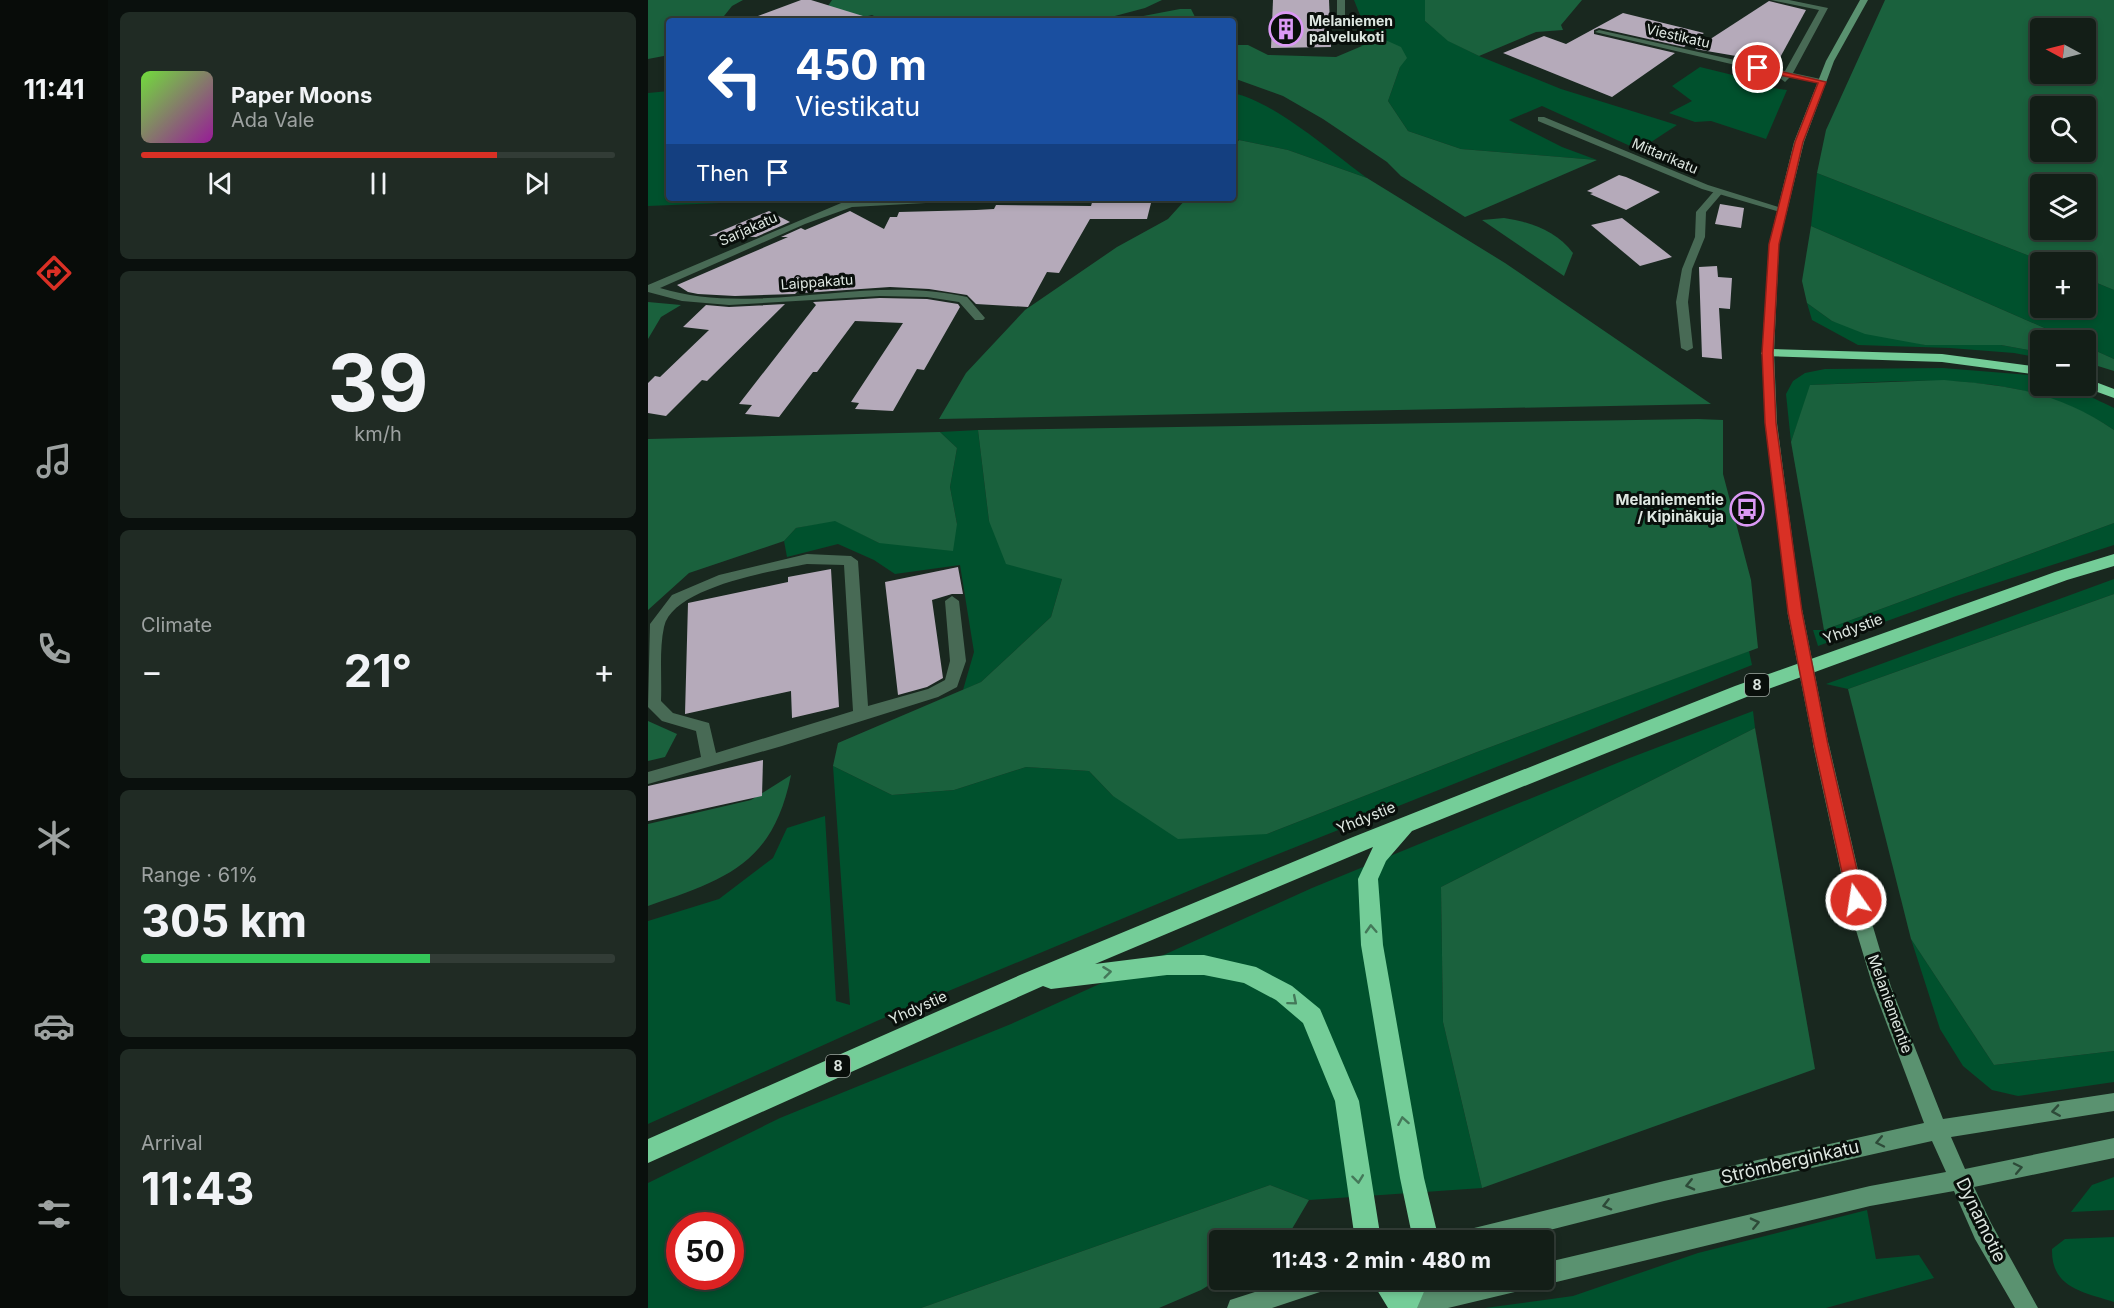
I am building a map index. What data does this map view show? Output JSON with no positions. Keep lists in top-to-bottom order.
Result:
{
  "streets": {
    "highway": ["Yhdystie", "8"],
    "main road": ["Melaniementie", "Strömberginkatu", "Dynamotie"],
    "street": [
      "Viestikatu",
      "Mittarikatu",
      "Sarjakatu",
      "Laippakatu"
    ]
  },
  "crossings": [
    ["Viestikatu", "Melaniementie"],
    ["Mittarikatu", "Melaniementie"],
    ["Sarjakatu", "Laippakatu"],
    ["Melaniementie", "Strömberginkatu"],
    ["Melaniementie", "Dynamotie"],
    ["Strömberginkatu", "Dynamotie"]
  ],
  "places": {
    "building": ["Melaniemen palvelukoti"],
    "bus stop": ["Melaniementie / Kipinäkuja"]
  },
  "north": "left",
  "page": {
    "tabs": "11:41",
    "map_buttons": ["+", "−"],
    "turn": ["450 m", "Viestikatu"],
    "song": ["Paper Moons", "Ada Vale"],
    "then": "Then",
    "tile": [
      ["39", "km/h"],
      "Climate",
      ["Range · 61%", "305 km"],
      ["Arrival", "11:43"]
    ],
    "heat": ["−", "21°", "+"],
    "limit": "50",
    "trip": "11:43 · 2 min · 480 m"
  }
}
